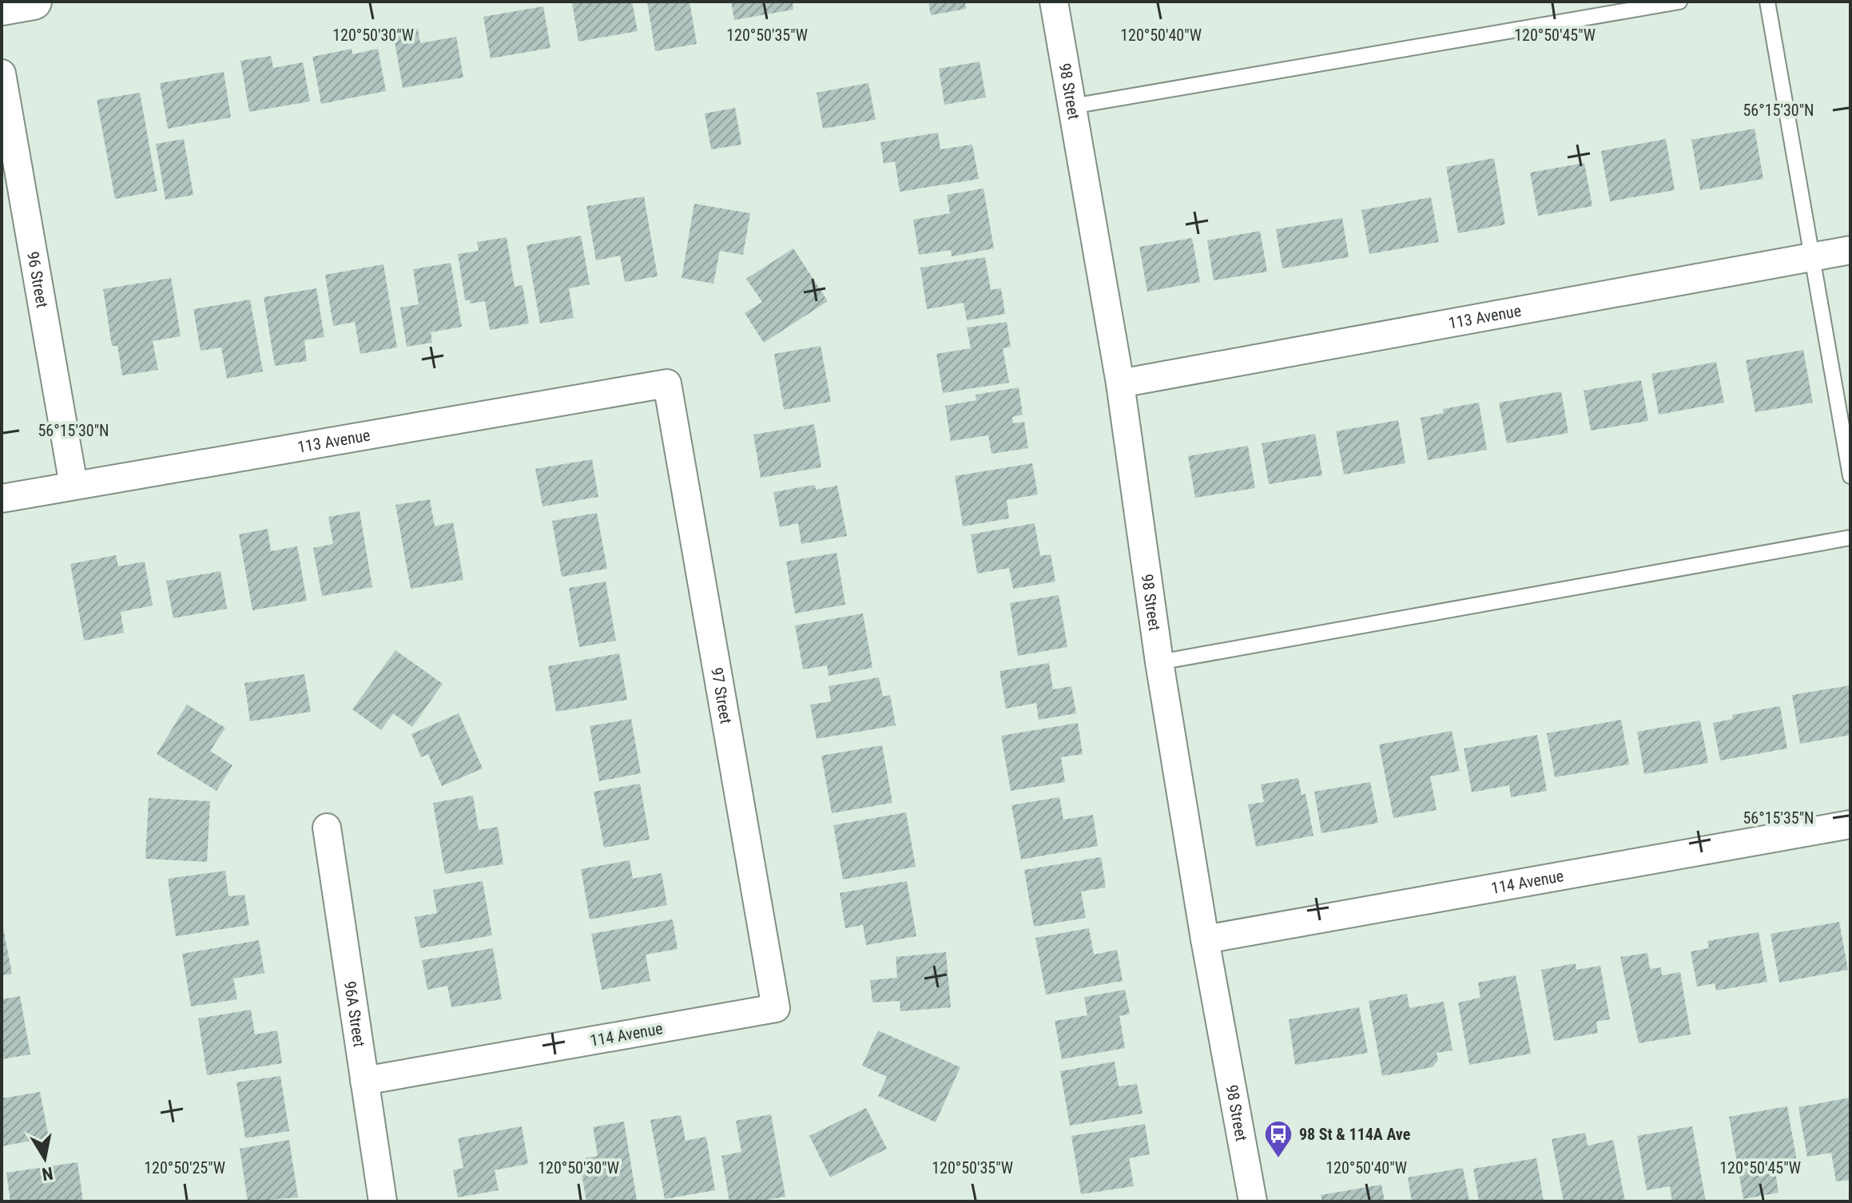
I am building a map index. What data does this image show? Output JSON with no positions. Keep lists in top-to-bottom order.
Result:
{
  "streets": {
    "street": [
      "98 Street",
      "96 Street",
      "113 Avenue",
      "97 Street",
      "114 Avenue",
      "96A Street"
    ]
  },
  "crossings": [
    ["98 Street", "113 Avenue"],
    ["98 Street", "114 Avenue"],
    ["96 Street", "113 Avenue"],
    ["113 Avenue", "97 Street"],
    ["97 Street", "114 Avenue"],
    ["114 Avenue", "96A Street"]
  ],
  "places": {
    "bus stop": ["98 St & 114A Ave"]
  },
  "north": "bottom",
  "coordinates": [
    "120°50'30\"W",
    "120°50'35\"W",
    "120°50'40\"W",
    "120°50'45\"W",
    "56°15'30\"N",
    "56°15'35\"N",
    "120°50'25\"W"
  ]
}
